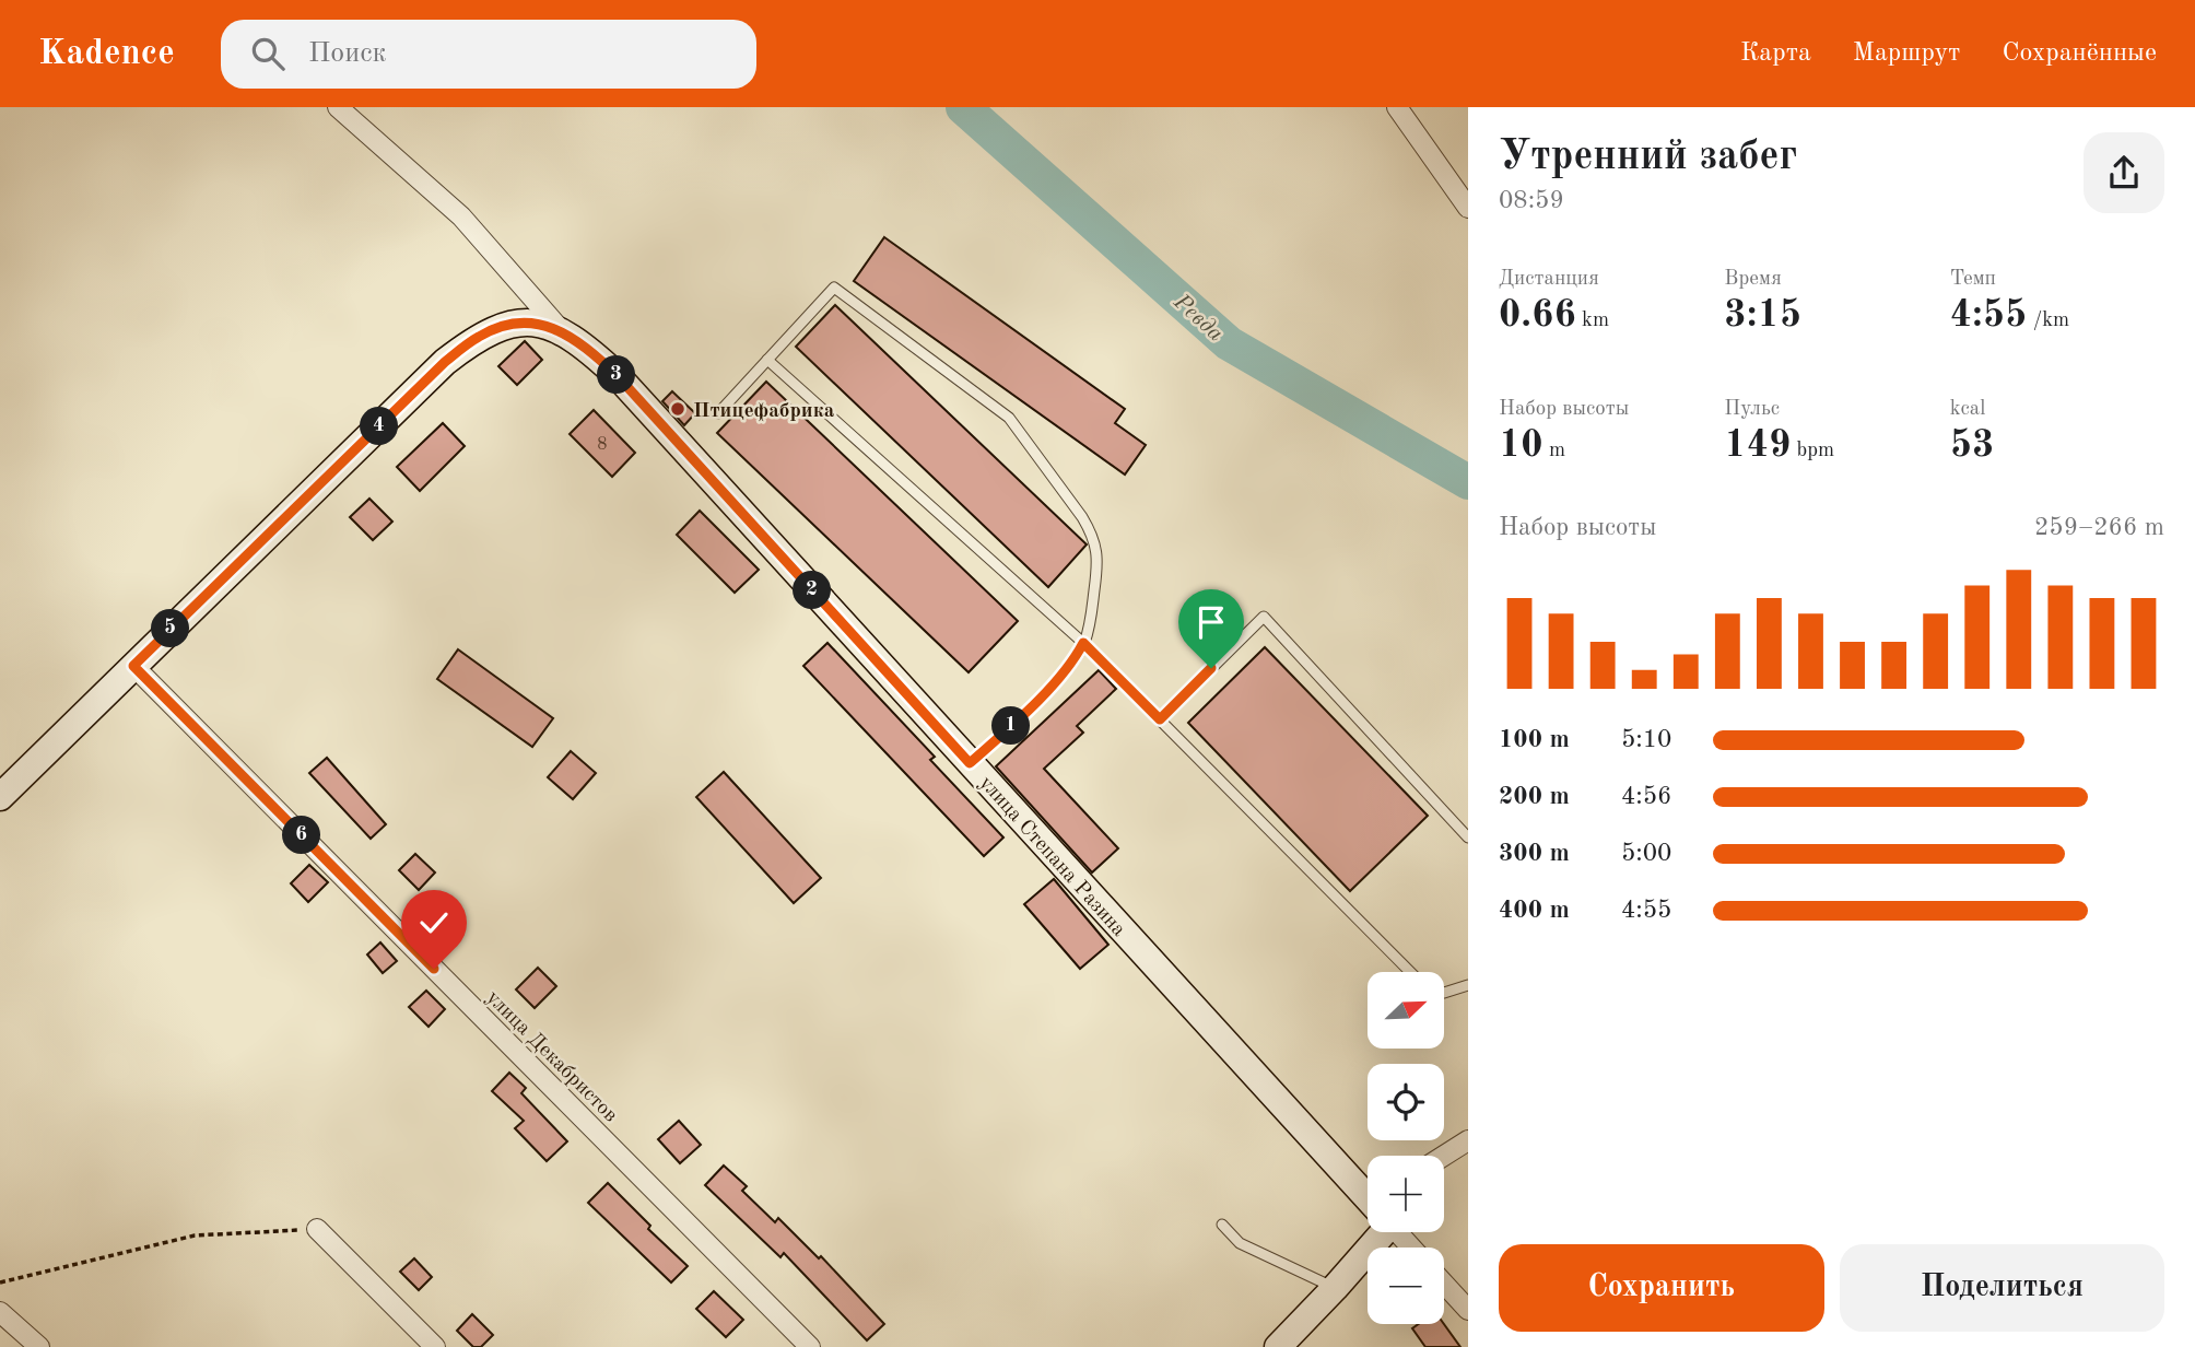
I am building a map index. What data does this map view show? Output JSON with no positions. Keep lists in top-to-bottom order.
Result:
{
  "streets": {
    "street": ["улица Степана Разина", "улица Декабристов"]
  },
  "water": ["Ревда"],
  "places": ["Птицефабрика"],
  "house_numbers": ["8"],
  "north": "top right",
  "page": {
    "header": "Kadence",
    "search": "Поиск",
    "nav": ["Карта", "Маршрут", "Сохранённые"],
    "heading": ["Утренний забег", "08:59"],
    "stats": [
      ["Дистанция", "0.66 km"],
      ["Время", "3:15"],
      ["Темп", "4:55 /km"],
      ["Набор высоты", "10 m"],
      ["Пульс", "149 bpm"],
      ["kcal", "53"]
    ],
    "pins": [
      "3",
      "4",
      "2",
      "5",
      "1",
      "6"
    ],
    "chart": ["Набор высоты", "259–266 m"],
    "list": [
      {
        "name": "100 m",
        "note": "5:10"
      },
      {
        "name": "200 m",
        "note": "4:56"
      },
      {
        "name": "300 m",
        "note": "5:00"
      },
      {
        "name": "400 m",
        "note": "4:55"
      }
    ],
    "map_buttons": ["+", "−"],
    "buttons": ["Сохранить", "Поделиться"]
  }
}
